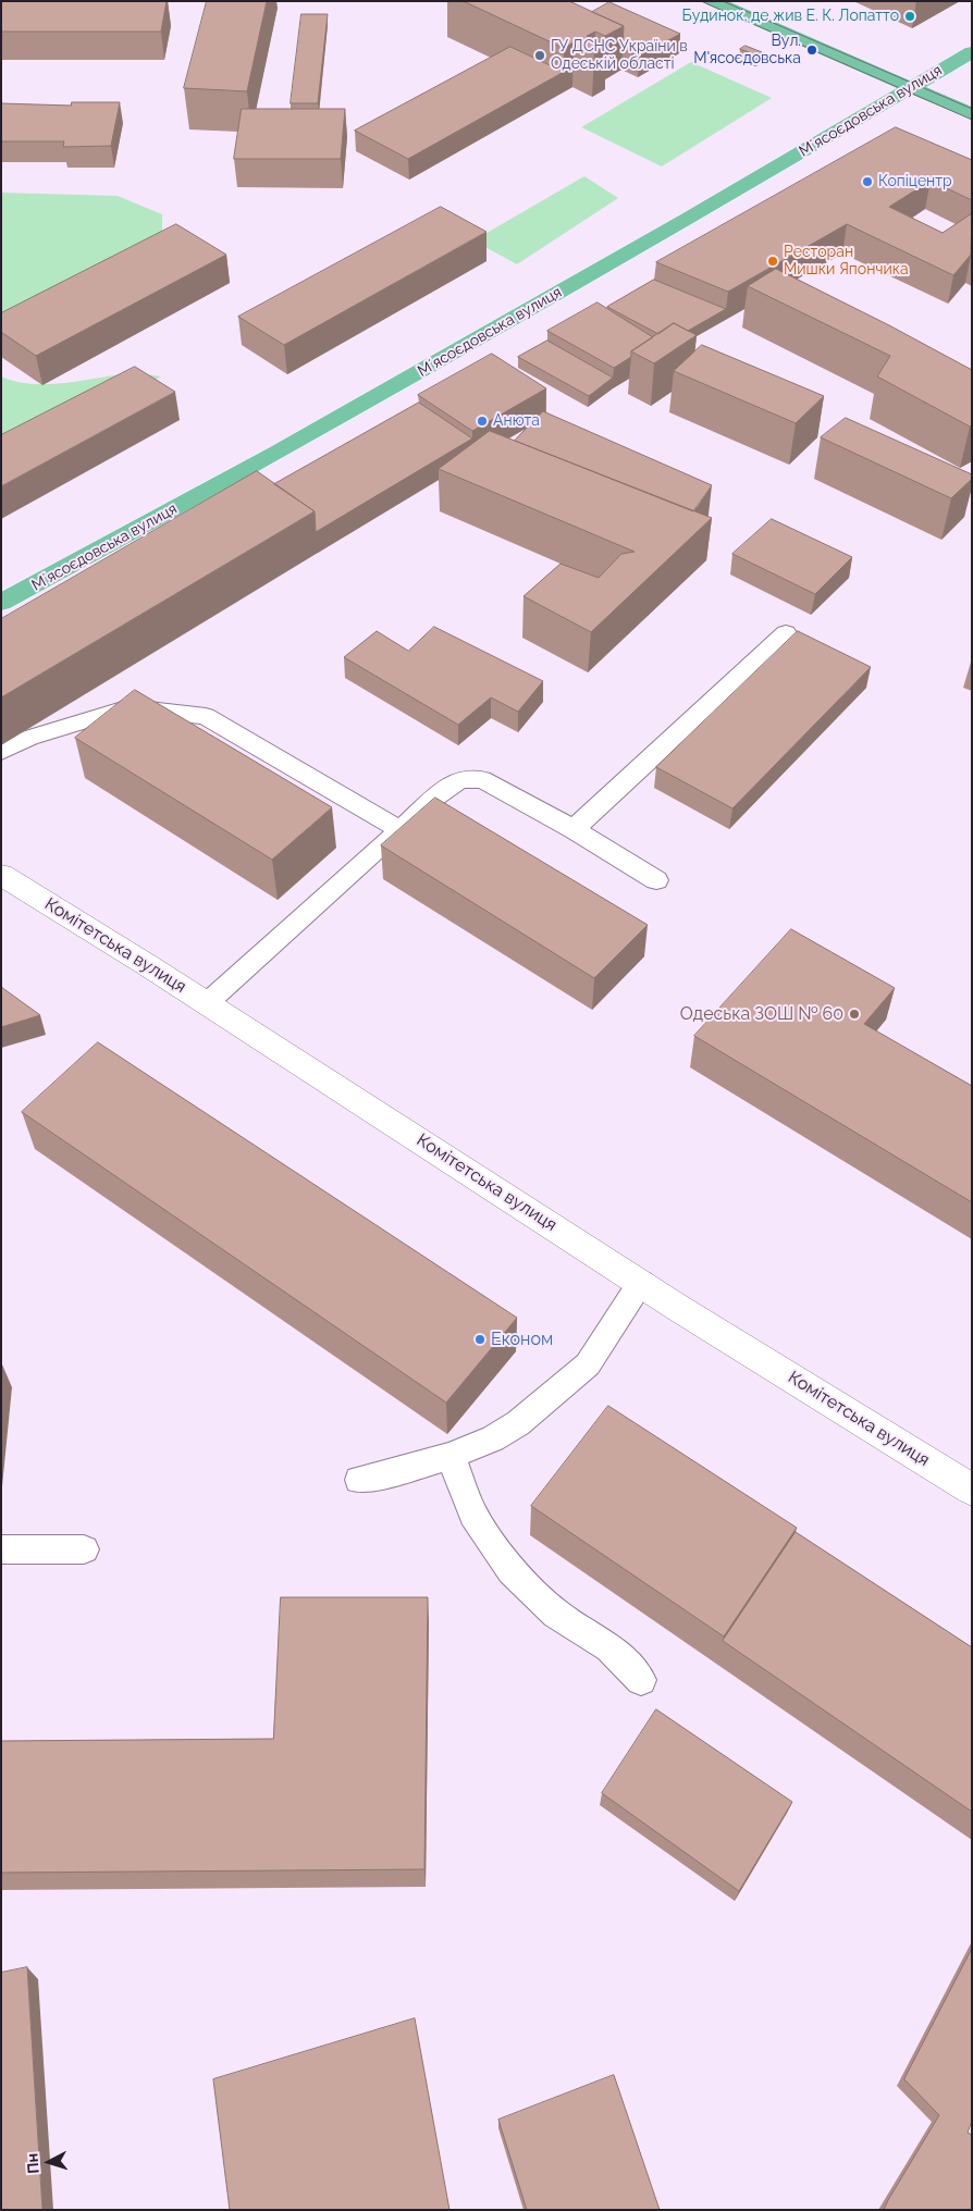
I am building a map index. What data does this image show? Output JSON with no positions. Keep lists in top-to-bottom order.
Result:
{
  "streets": {
    "main road": ["Мʼясоєдовська вулиця"],
    "street": ["Комітетська вулиця"]
  },
  "places": [
    "Будинок, де жив Е. К. Лопатто",
    "Вул. М'ясоєдовська",
    "ГУ ДСНС України в Одеській області",
    "Копіцентр",
    "Ресторан Мишки Япончика",
    "Анюта",
    "Одеська ЗОШ № 60",
    "Економ"
  ],
  "north": "left"
}
